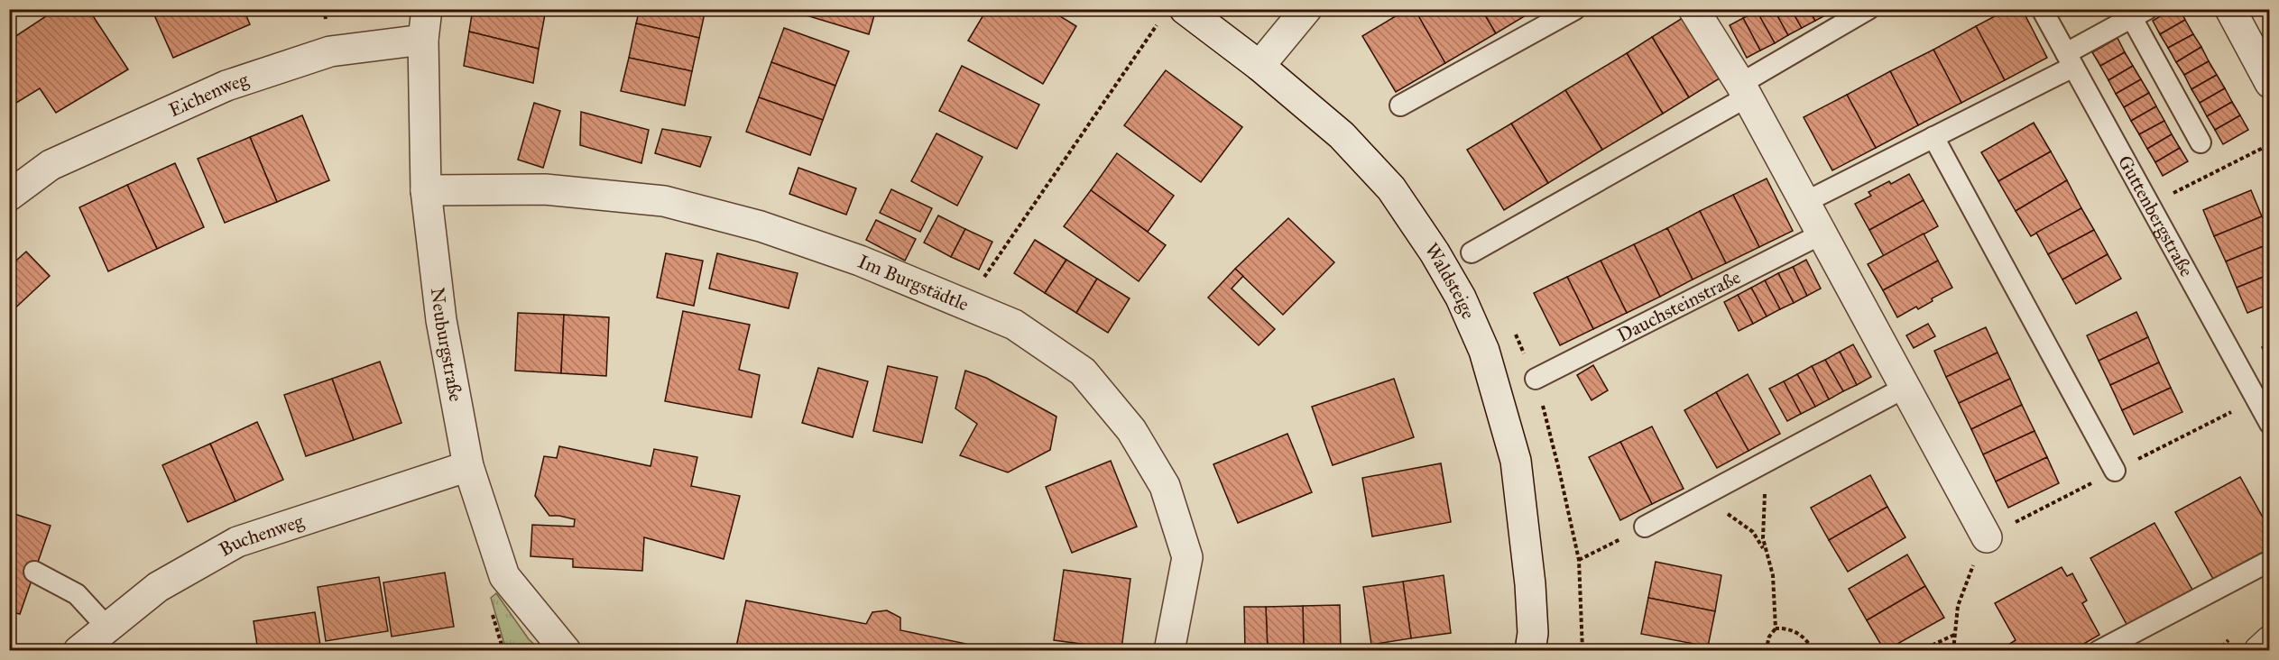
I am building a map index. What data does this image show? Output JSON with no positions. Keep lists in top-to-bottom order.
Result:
{
  "streets": {
    "street": [
      "Eichenweg",
      "Waldsteige",
      "Im Burgstädtle",
      "Neuburgstraße",
      "Buchenweg"
    ],
    "lane": ["Guttenbergstraße", "Dauchsteinstraße"]
  },
  "crossings": [
    ["Eichenweg", "Neuburgstraße"],
    ["Im Burgstädtle", "Neuburgstraße"],
    ["Neuburgstraße", "Buchenweg"]
  ]
}
